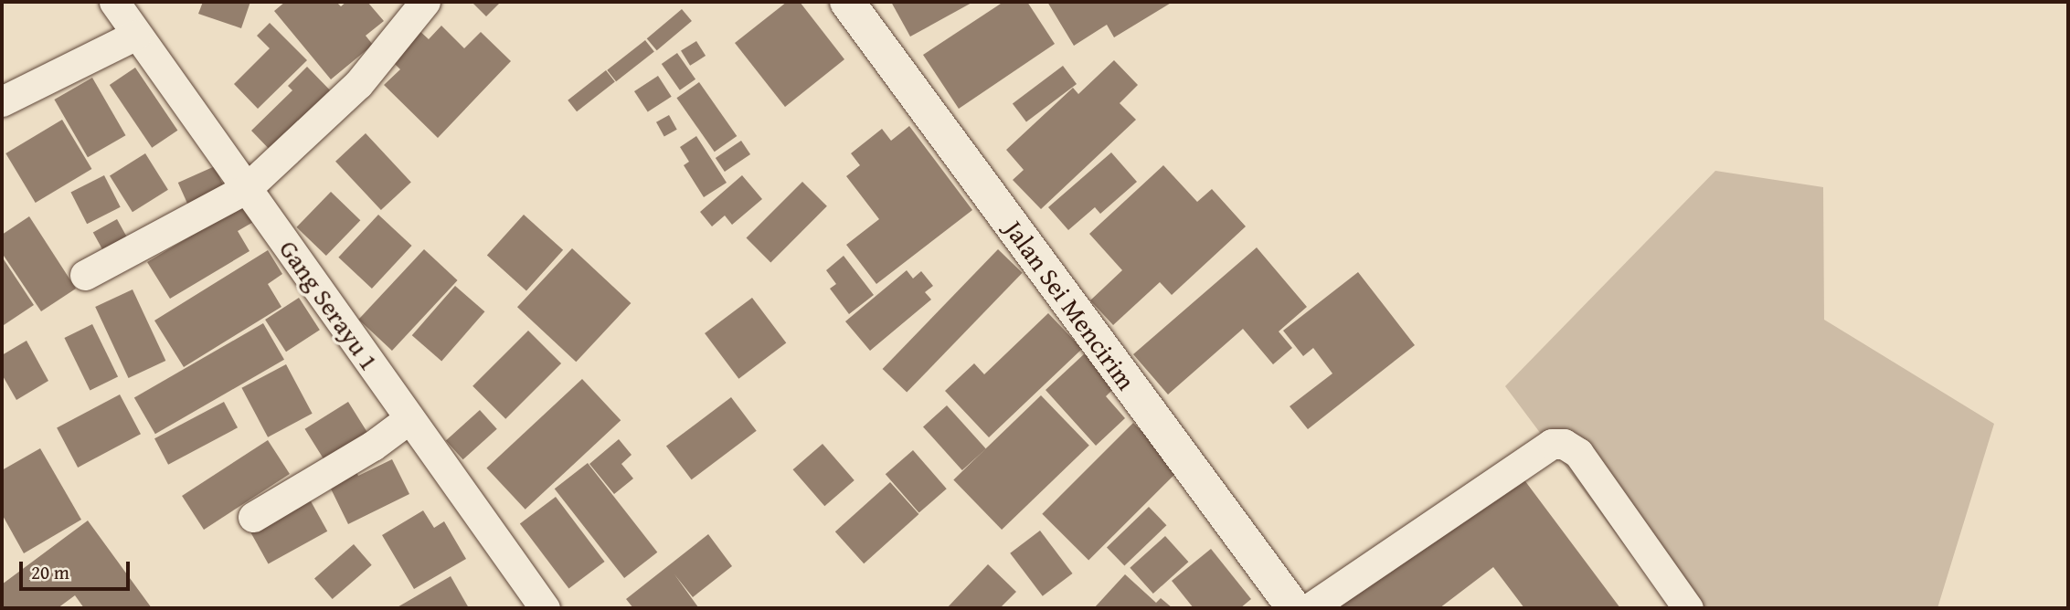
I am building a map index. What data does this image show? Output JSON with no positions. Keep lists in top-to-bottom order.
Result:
{
  "streets": {
    "street": ["Gang Serayu 1", "Jalan Sei Mencirim"]
  },
  "scale_bar": "20 m"
}
